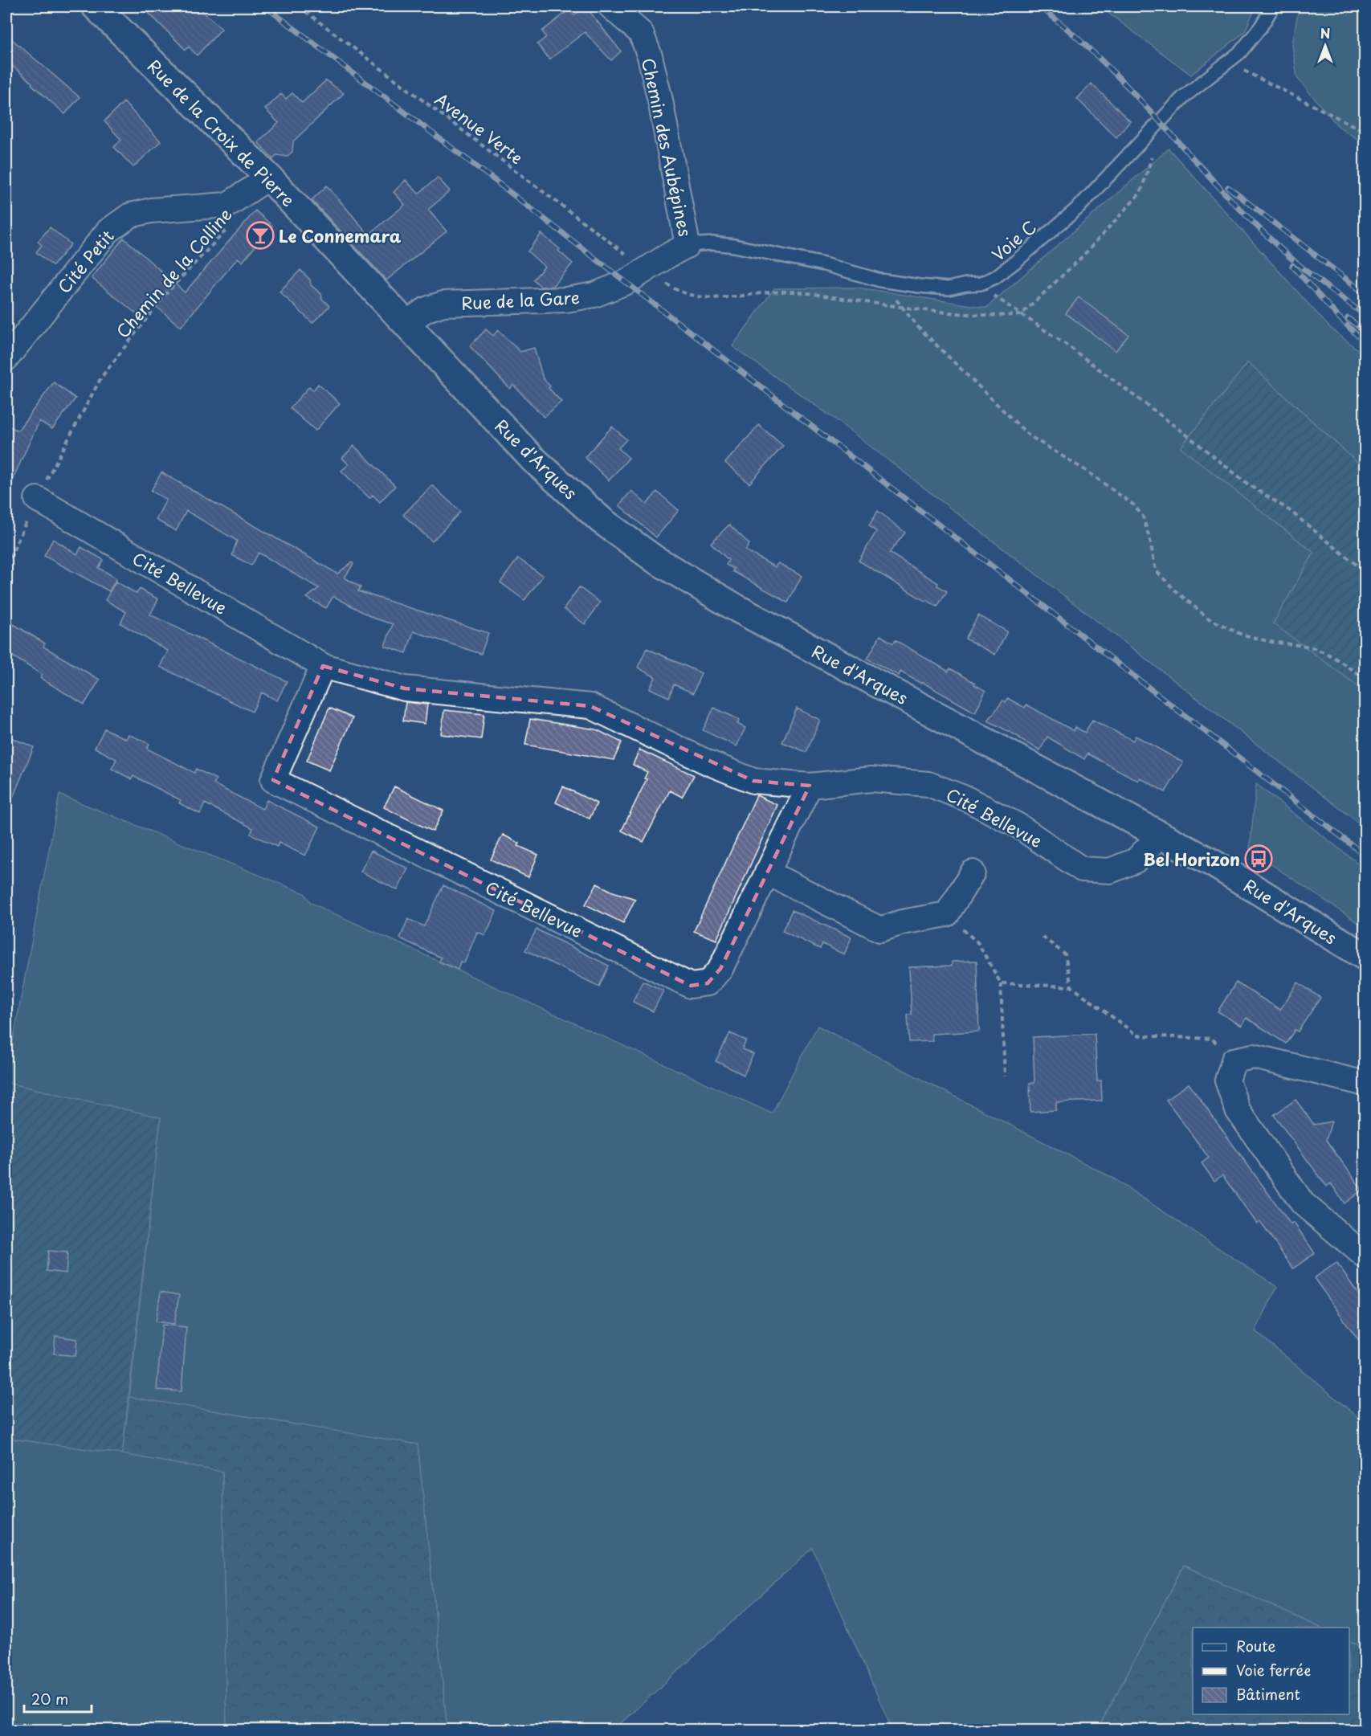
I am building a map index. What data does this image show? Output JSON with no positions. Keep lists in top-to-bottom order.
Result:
{
  "streets": {
    "main road": ["Rue de la Croix de Pierre", "Rue d'Arques"],
    "street": [
      "Chemin des Aubépines",
      "Cité Petit",
      "Rue de la Gare",
      "Cité Bellevue"
    ],
    "lane": ["Voie C"],
    "path": ["Avenue Verte", "Chemin de la Colline"]
  },
  "crossings": [
    ["Avenue Verte", "Rue de la Gare"],
    ["Rue de la Croix de Pierre", "Cité Petit"],
    ["Rue de la Croix de Pierre", "Rue de la Gare"],
    ["Rue de la Croix de Pierre", "Rue d'Arques"],
    ["Chemin des Aubépines", "Voie C"],
    ["Chemin des Aubépines", "Rue de la Gare"],
    ["Voie C", "Rue de la Gare"],
    ["Chemin de la Colline", "Cité Bellevue"],
    ["Rue de la Gare", "Rue d'Arques"],
    ["Rue d'Arques", "Cité Bellevue"]
  ],
  "places": {
    "bar": ["Le Connemara"],
    "bus stop": ["Bel Horizon"]
  },
  "legend": ["Route", "Voie ferrée", "Bâtiment"],
  "scale_bar": "20 m",
  "north": "top"
}
